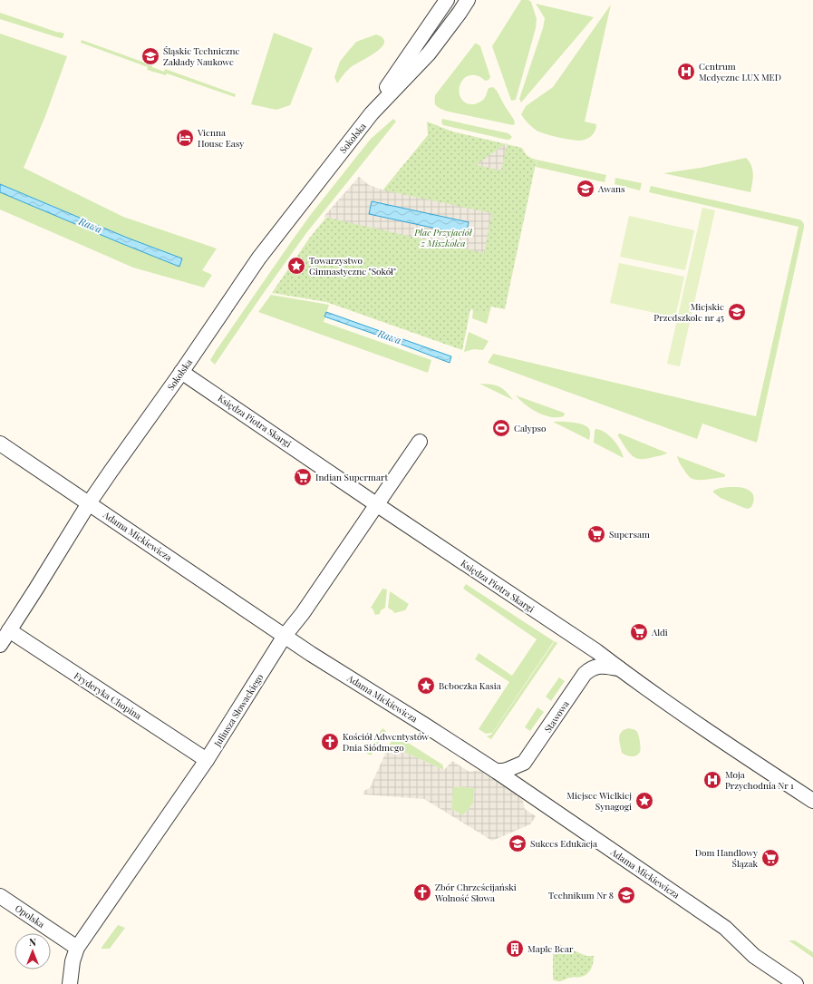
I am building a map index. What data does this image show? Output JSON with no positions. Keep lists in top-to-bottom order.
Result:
{
  "streets": {
    "street": [
      "Sokolska",
      "Księdza Piotra Skargi",
      "Adama Mickiewicza",
      "Fryderyka Chopina",
      "Juliusza Słowackiego",
      "Stawowa",
      "Opolska"
    ]
  },
  "crossings": [
    ["Sokolska", "Księdza Piotra Skargi"],
    ["Sokolska", "Adama Mickiewicza"],
    ["Sokolska", "Fryderyka Chopina"],
    ["Księdza Piotra Skargi", "Juliusza Słowackiego"],
    ["Księdza Piotra Skargi", "Stawowa"],
    ["Adama Mickiewicza", "Juliusza Słowackiego"],
    ["Adama Mickiewicza", "Stawowa"],
    ["Fryderyka Chopina", "Juliusza Słowackiego"],
    ["Juliusza Słowackiego", "Opolska"]
  ],
  "water": ["Rawa"],
  "parks": ["Plac Przyjaciół z Miszkolca"],
  "places": {
    "school or university": [
      "Śląskie Techniczne Zakłady Naukowe",
      "Awans",
      "Miejskie Przedszkole nr 45",
      "Sukces Edukacja",
      "Technikum Nr 8"
    ],
    "hospital": ["Centrum Medyczne LUX MED", "Moja Przychodnia Nr 1"],
    "hotel": ["Vienna House Easy"],
    "place": ["Towarzystwo Gimnastyczne \"Sokół\"", "Beboczka Kasia", "Miejsce Wielkiej Synagogi"],
    "sports": ["Calypso"],
    "supermarket": [
      "Indian Supermart",
      "Supersam",
      "Aldi",
      "Dom Handlowy Ślązak"
    ],
    "church": ["Kościół Adwentystów Dnia Siódmego", "Zbór Chrześcijański Wolność Słowa"],
    "building": ["Maple Bear"]
  },
  "north": "top"
}
